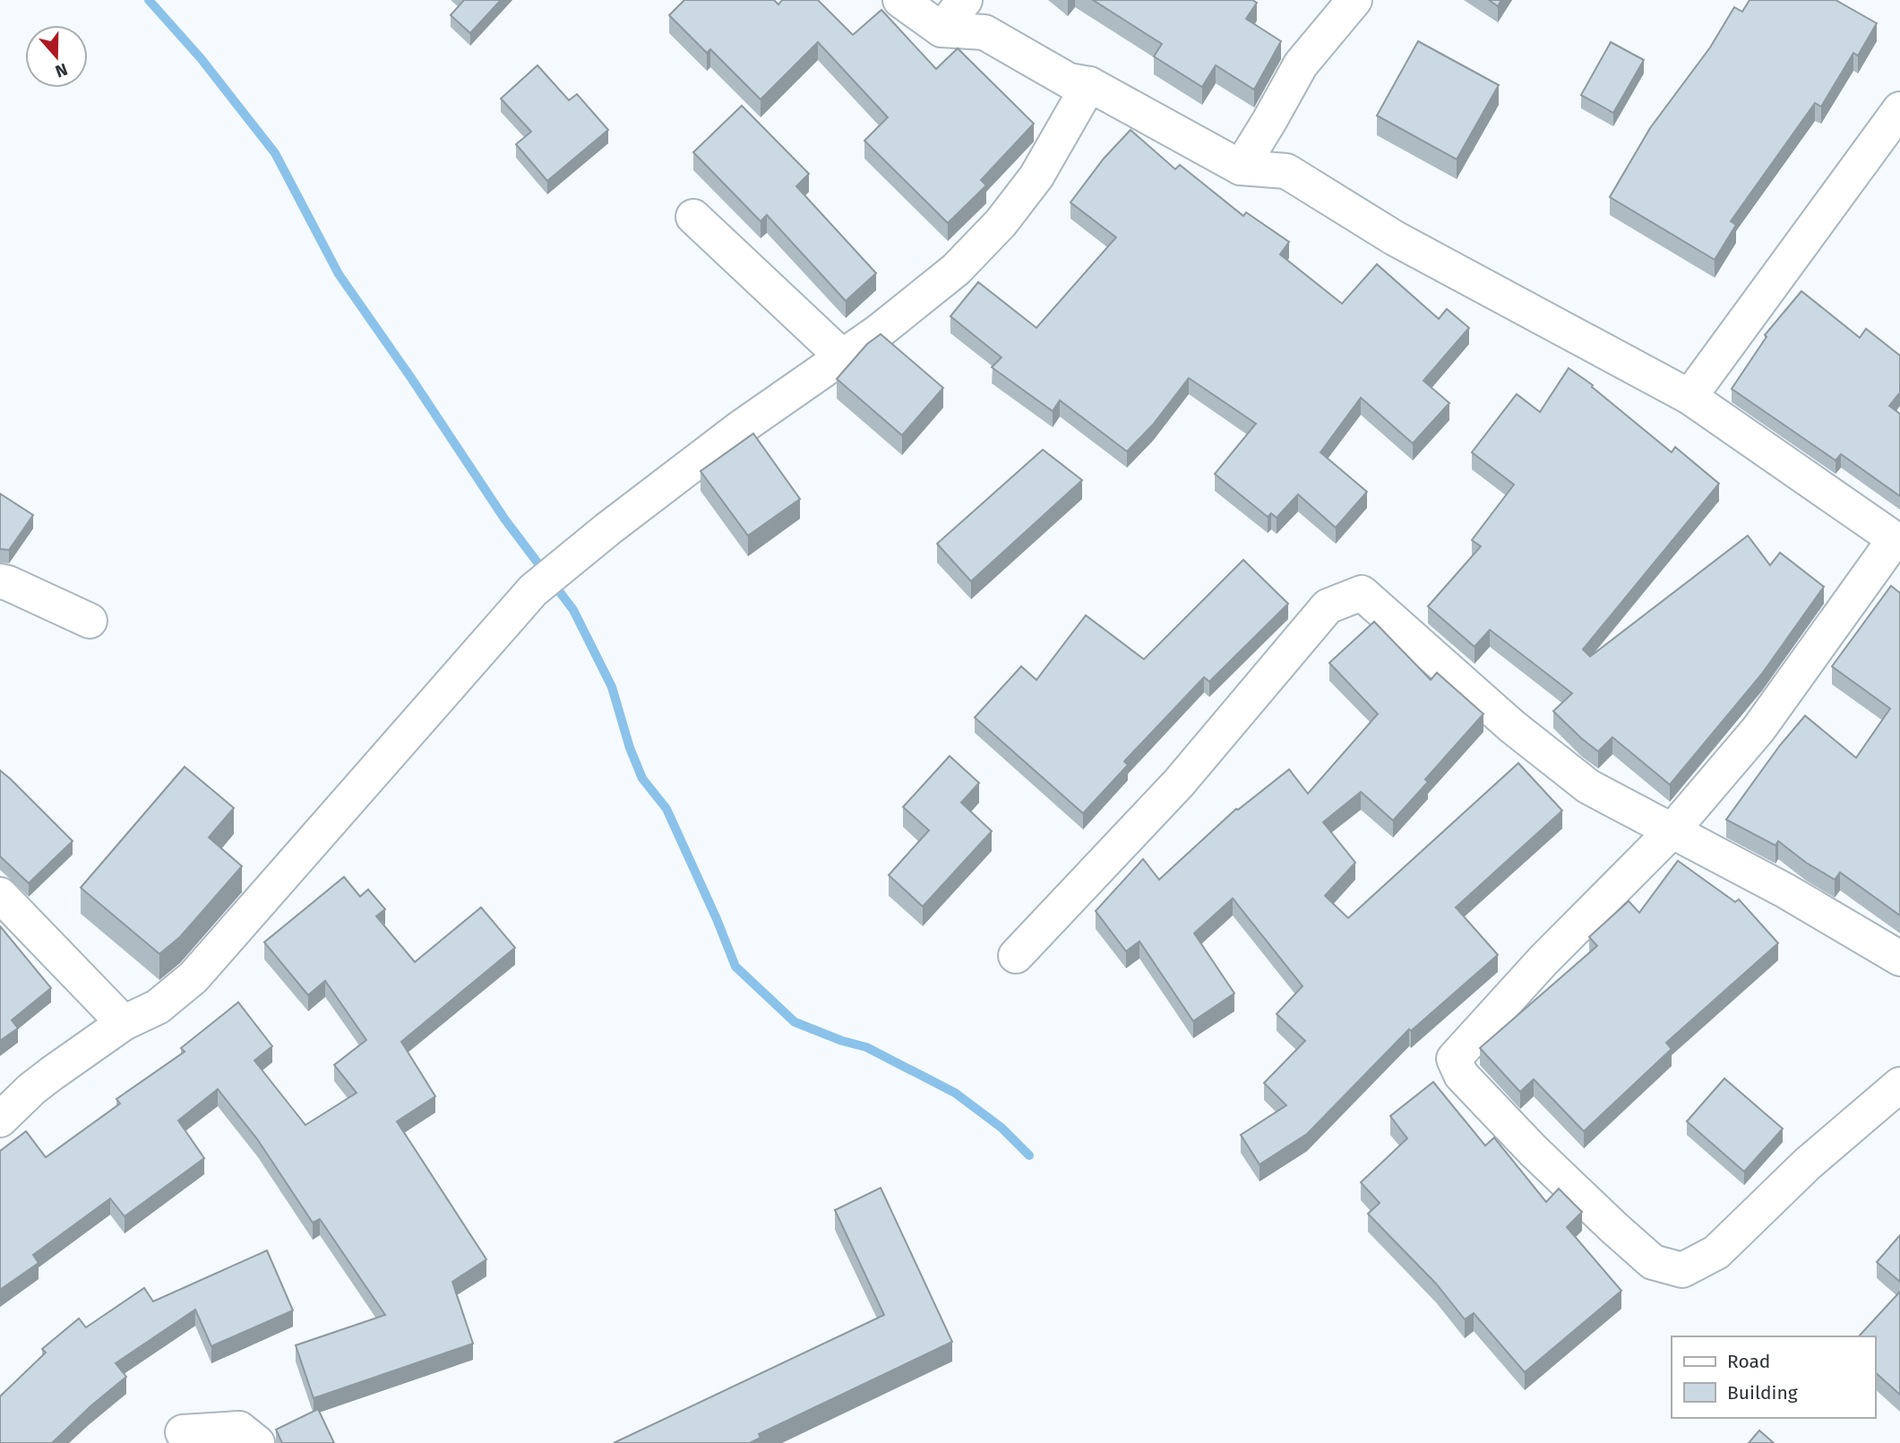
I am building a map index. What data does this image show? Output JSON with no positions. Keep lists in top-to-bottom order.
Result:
{
  "legend": ["Road", "Building"],
  "north": "bottom"
}
